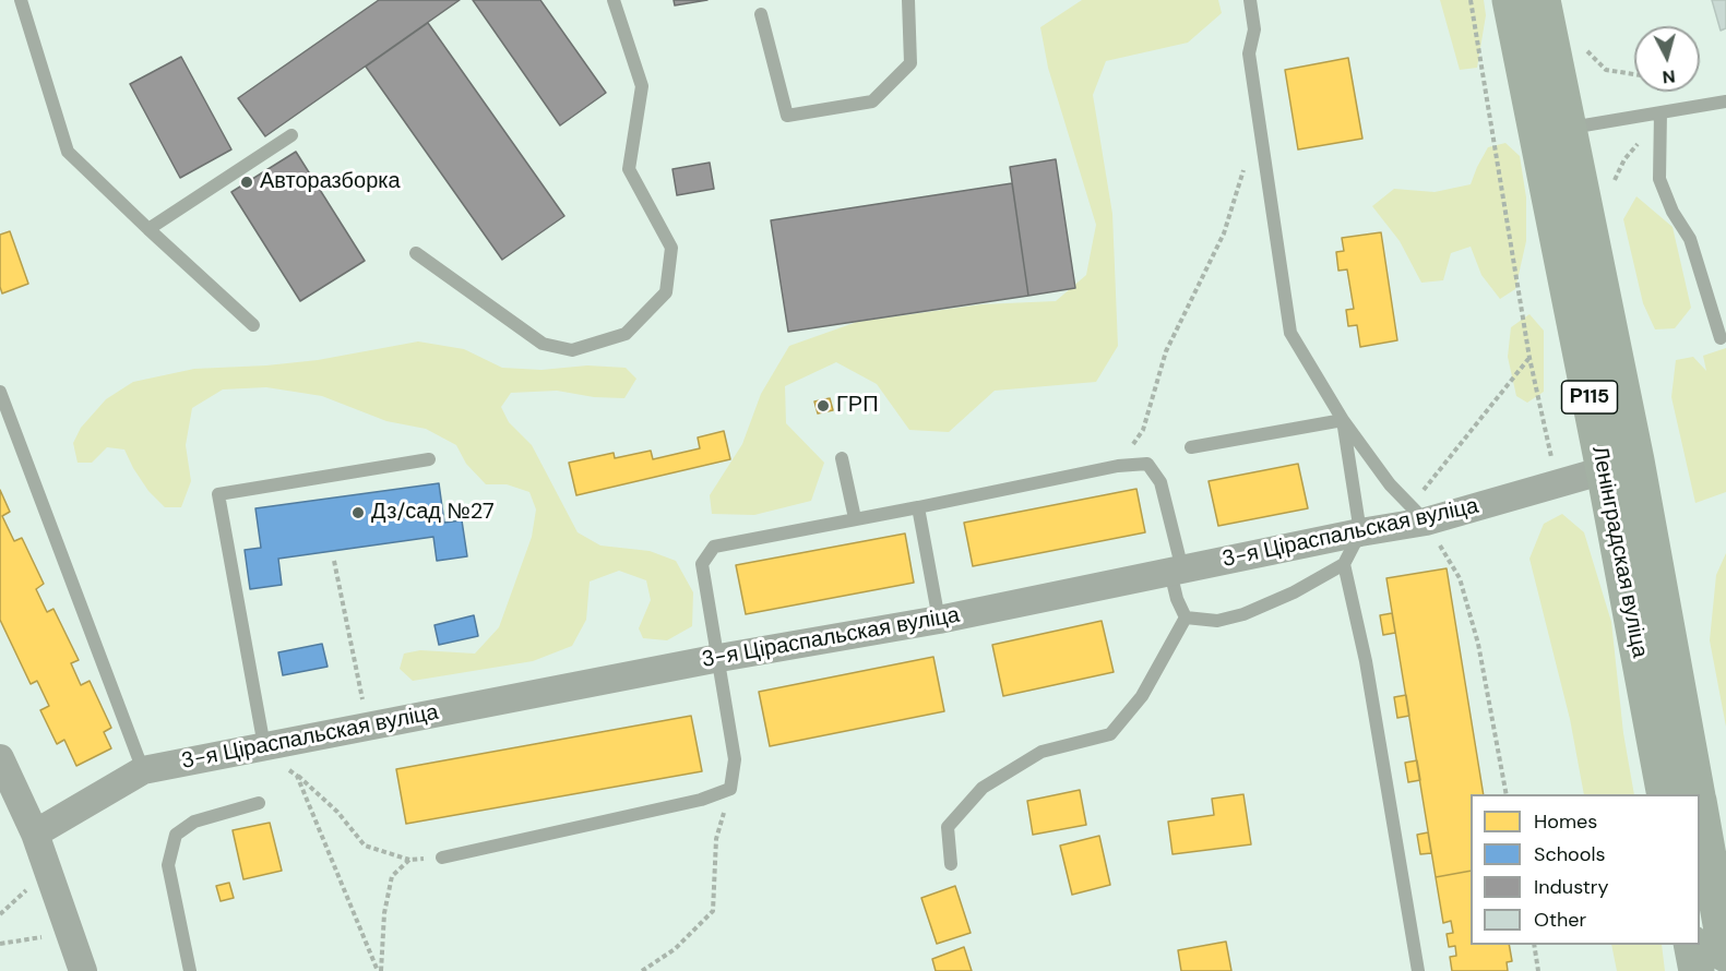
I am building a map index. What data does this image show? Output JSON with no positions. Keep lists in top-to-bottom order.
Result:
{
  "streets": {
    "main road": ["Р115", "Ленінградская вуліца"],
    "street": ["3-я Ціраспальская вуліца"]
  },
  "crossings": [
    ["3-я Ціраспальская вуліца", "Ленінградская вуліца"]
  ],
  "places": ["Авторазборка", "ГРП", "Дз/сад №27"],
  "legend": [
    "Homes",
    "Schools",
    "Industry",
    "Other"
  ],
  "north": "bottom"
}
